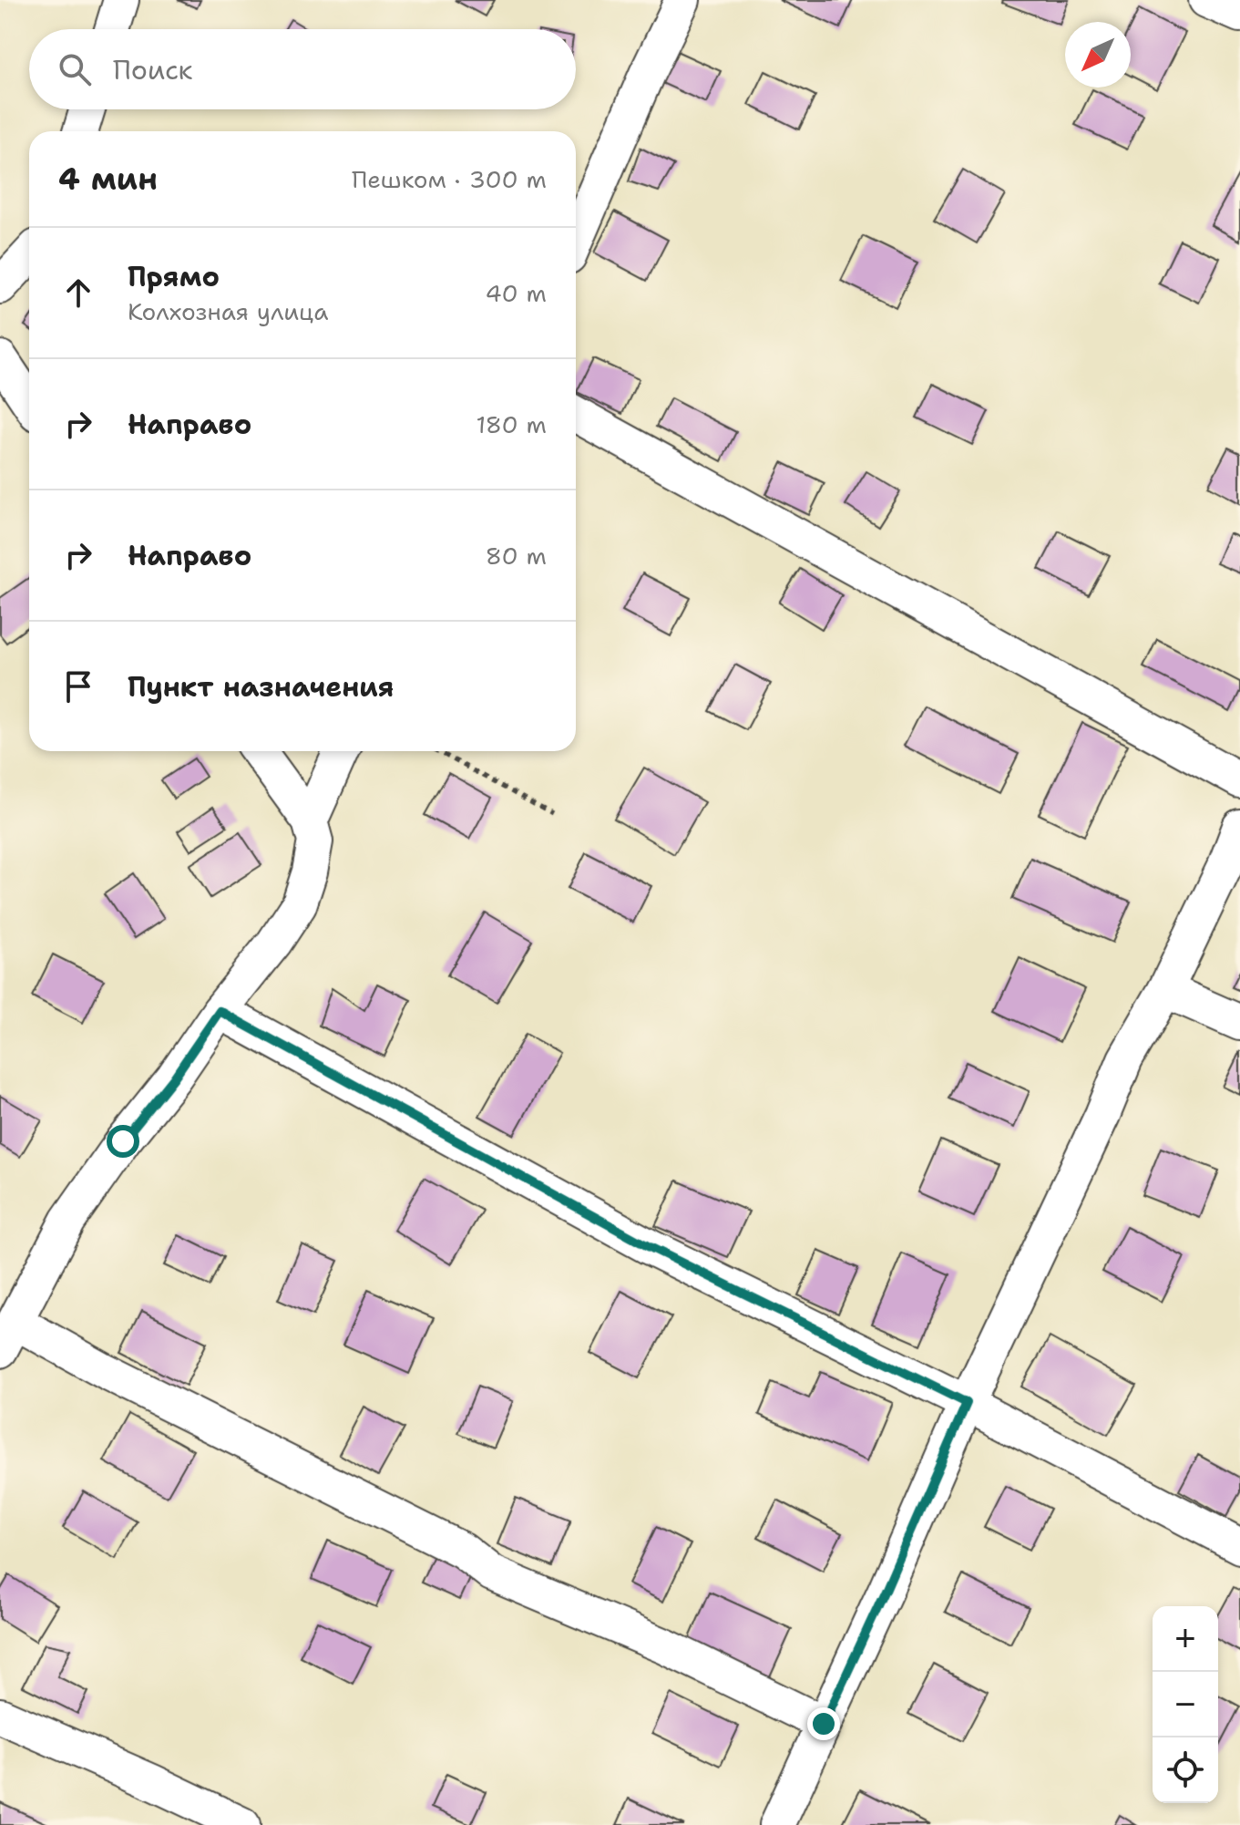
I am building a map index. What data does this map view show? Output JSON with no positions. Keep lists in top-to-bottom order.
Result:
{
  "north": "bottom left",
  "page": {
    "search": "Поиск",
    "heading": ["4 мин", "Пешком · 300 m"],
    "list": [
      ["Прямо", "Колхозная улица", "40 m"],
      ["Направо", "180 m"],
      ["Направо", "80 m"],
      "Пункт назначения"
    ],
    "map_buttons": ["+", "−"]
  }
}
